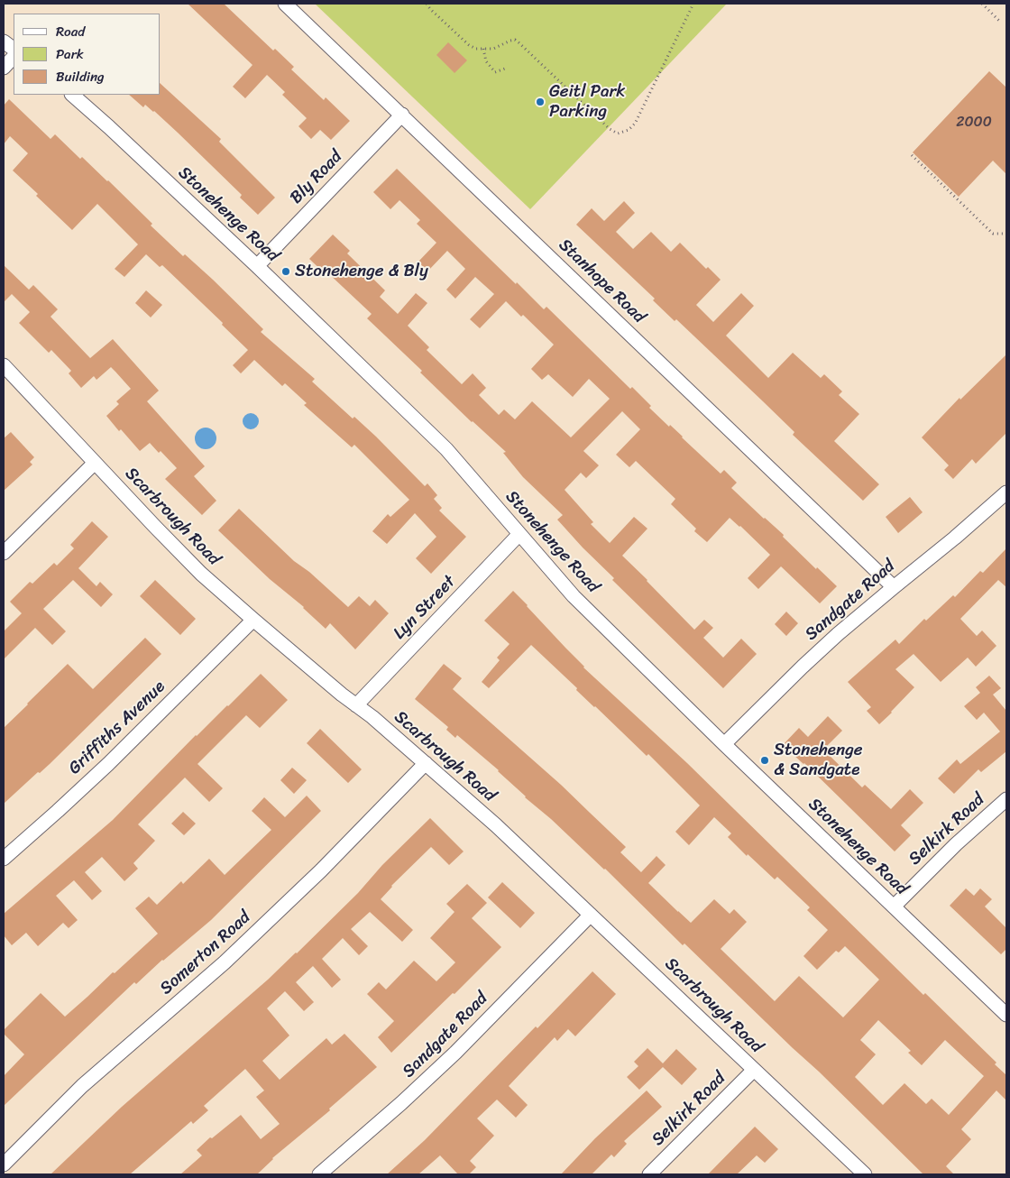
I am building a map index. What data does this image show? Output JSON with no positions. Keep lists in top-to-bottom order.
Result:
{
  "streets": {
    "street": [
      "Bly Road",
      "Stonehenge Road",
      "Stanhope Road",
      "Scarbrough Road",
      "Sandgate Road",
      "Lyn Street",
      "Griffiths Avenue",
      "Selkirk Road",
      "Somerton Road"
    ]
  },
  "crossings": [
    ["Bly Road", "Stonehenge Road"],
    ["Bly Road", "Stanhope Road"],
    ["Stonehenge Road", "Sandgate Road"],
    ["Stonehenge Road", "Lyn Street"],
    ["Stonehenge Road", "Selkirk Road"],
    ["Stanhope Road", "Sandgate Road"],
    ["Scarbrough Road", "Sandgate Road"],
    ["Scarbrough Road", "Lyn Street"],
    ["Scarbrough Road", "Griffiths Avenue"],
    ["Scarbrough Road", "Selkirk Road"],
    ["Scarbrough Road", "Somerton Road"]
  ],
  "places": ["Geitl Park Parking", "Stonehenge & Bly", "Stonehenge & Sandgate"],
  "house_numbers": ["2000"],
  "legend": ["Road", "Park", "Building"]
}
